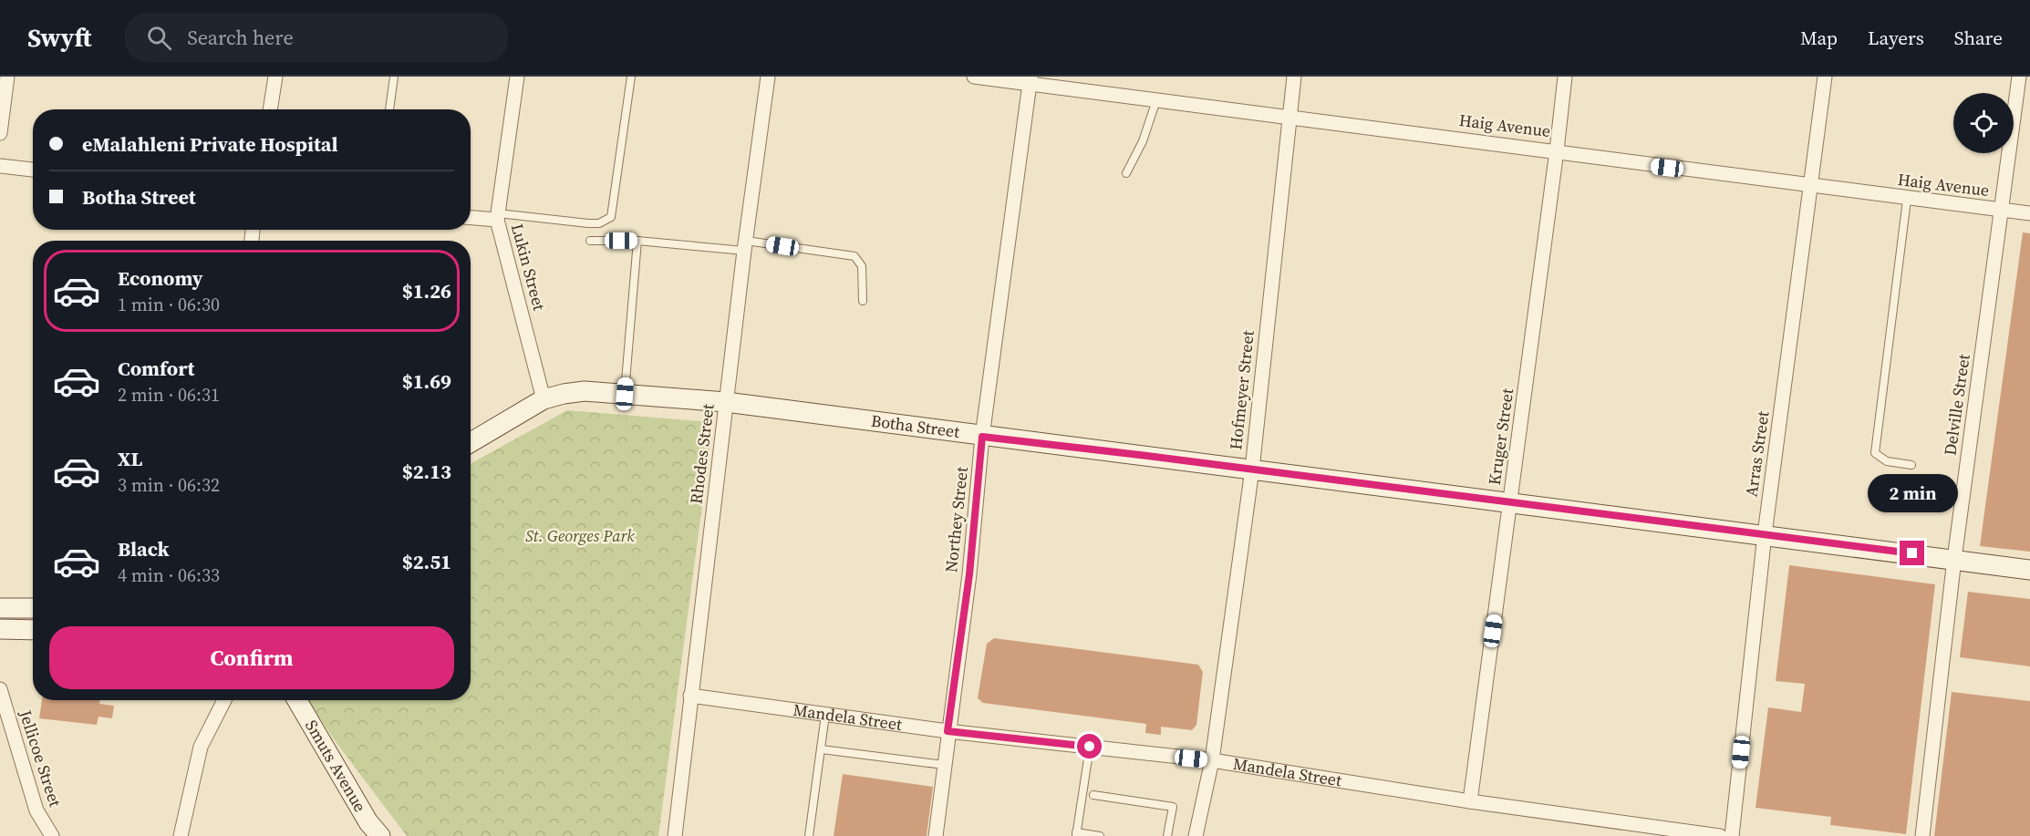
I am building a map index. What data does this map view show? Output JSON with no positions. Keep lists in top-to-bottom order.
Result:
{
  "streets": {
    "main road": ["Botha Street", "Smuts Avenue"],
    "street": [
      "Haig Avenue",
      "Lukin Street",
      "Hofmeyer Street",
      "Delville Street",
      "Kruger Street",
      "Rhodes Street",
      "Arras Street",
      "Northey Street",
      "Mandela Street",
      "Jellicoe Street"
    ]
  },
  "crossings": [
    ["Haig Avenue", "Hofmeyer Street"],
    ["Haig Avenue", "Delville Street"],
    ["Haig Avenue", "Kruger Street"],
    ["Haig Avenue", "Arras Street"],
    ["Haig Avenue", "Northey Street"],
    ["Lukin Street", "Botha Street"],
    ["Hofmeyer Street", "Botha Street"],
    ["Hofmeyer Street", "Mandela Street"],
    ["Delville Street", "Botha Street"],
    ["Botha Street", "Kruger Street"],
    ["Botha Street", "Rhodes Street"],
    ["Botha Street", "Arras Street"],
    ["Botha Street", "Northey Street"],
    ["Kruger Street", "Mandela Street"],
    ["Rhodes Street", "Mandela Street"],
    ["Northey Street", "Mandela Street"]
  ],
  "parks": ["St. Georges Park"],
  "page": {
    "header": "Swyft",
    "search": "Search here",
    "nav": ["Map", "Layers", "Share"],
    "banner": ["eMalahleni Private Hospital", "Botha Street"],
    "list": [
      {
        "name": "Economy",
        "note": "1 min · 06:30",
        "value": "$1.26"
      },
      {
        "name": "Comfort",
        "note": "2 min · 06:31",
        "value": "$1.69"
      },
      {
        "name": "XL",
        "note": "3 min · 06:32",
        "value": "$2.13"
      },
      {
        "name": "Black",
        "note": "4 min · 06:33",
        "value": "$2.51"
      }
    ],
    "bubble": "2 min",
    "buttons": "Confirm"
  }
}
